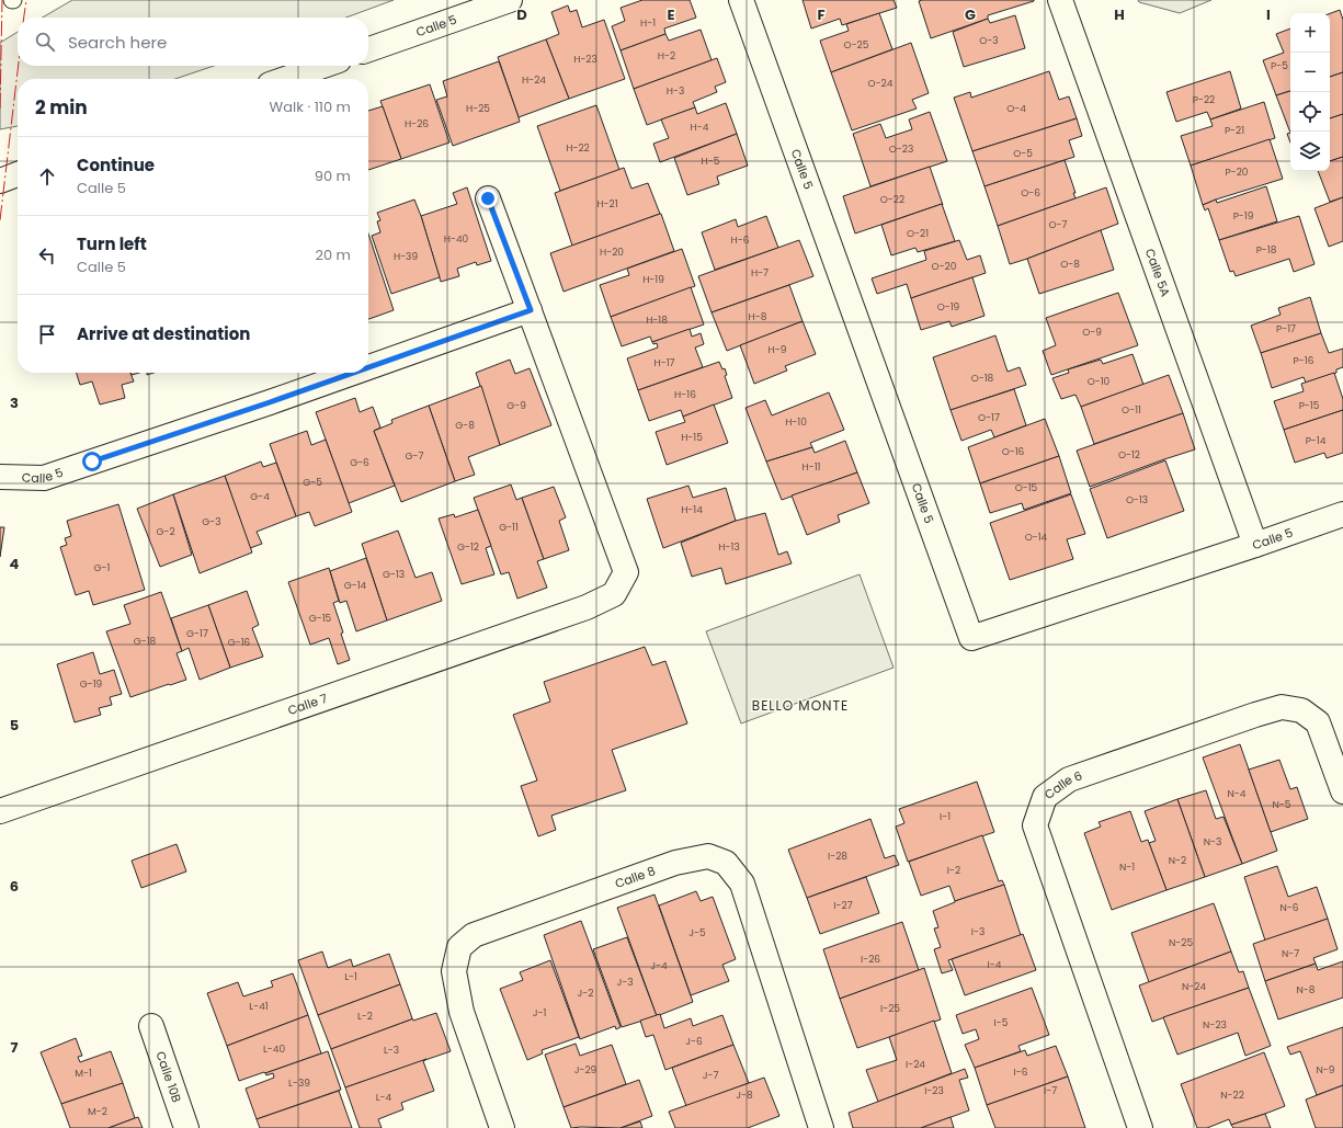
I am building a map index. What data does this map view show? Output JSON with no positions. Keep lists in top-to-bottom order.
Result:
{
  "streets": {
    "street": [
      "Calle 5",
      "Calle 5A",
      "Calle 7",
      "Calle 6",
      "Calle 8",
      "Calle 10B"
    ]
  },
  "crossings": [
    ["Calle 5", "Calle 5A"],
    ["Calle 5", "Calle 7"]
  ],
  "districts": ["BELLO MONTE"],
  "house_numbers": [
    "H-1",
    "O-3",
    "O-25",
    "H-2",
    "H-23",
    "P-5",
    "H-24",
    "O-24",
    "H-3",
    "P-22",
    "H-25",
    "O-4",
    "H-26",
    "H-4",
    "P-21",
    "H-22",
    "O-23",
    "O-5",
    "H-5",
    "P-20",
    "O-6",
    "O-22",
    "H-21",
    "P-19",
    "O-7",
    "O-21",
    "H-40",
    "H-6",
    "P-18",
    "H-20",
    "H-39",
    "O-8",
    "O-20",
    "H-7",
    "H-19",
    "O-19",
    "H-8",
    "H-18",
    "P-17",
    "O-9",
    "H-9",
    "P-16",
    "H-17",
    "O-18",
    "O-10",
    "H-16",
    "G-9",
    "P-15",
    "O-11",
    "O-17",
    "H-10",
    "G-8",
    "H-15",
    "P-14",
    "O-16",
    "O-12",
    "G-7",
    "G-6",
    "H-11",
    "G-5",
    "O-15",
    "G-4",
    "O-13",
    "H-14",
    "G-3",
    "G-11",
    "G-2",
    "O-14",
    "G-12",
    "H-13",
    "G-1",
    "G-13",
    "G-14",
    "G-15",
    "G-17",
    "G-18",
    "G-16",
    "G-19",
    "N-4",
    "N-5",
    "I-1",
    "N-3",
    "I-28",
    "N-2",
    "N-1",
    "I-2",
    "I-27",
    "N-6",
    "I-3",
    "J-5",
    "N-25",
    "N-7",
    "I-26",
    "I-4",
    "J-4",
    "L-1",
    "J-3",
    "N-24",
    "N-8",
    "J-2",
    "L-41",
    "I-25",
    "J-1",
    "L-2",
    "I-5",
    "N-23",
    "J-6",
    "L-40",
    "L-3",
    "I-24",
    "J-29",
    "N-9",
    "I-6",
    "M-1",
    "J-7",
    "L-39",
    "I-23",
    "I-7",
    "J-8",
    "N-22",
    "L-4",
    "M-2"
  ],
  "page": {
    "map_buttons": ["+", "−"],
    "search": "Search here",
    "heading": ["2 min", "Walk · 110 m"],
    "list": [
      ["Continue", "Calle 5", "90 m"],
      ["Turn left", "Calle 5", "20 m"],
      "Arrive at destination"
    ]
  },
  "grid": {
    "columns": [
      "D",
      "E",
      "F",
      "G",
      "H",
      "I"
    ],
    "rows": [
      "3",
      "4",
      "5",
      "6",
      "7"
    ]
  }
}
